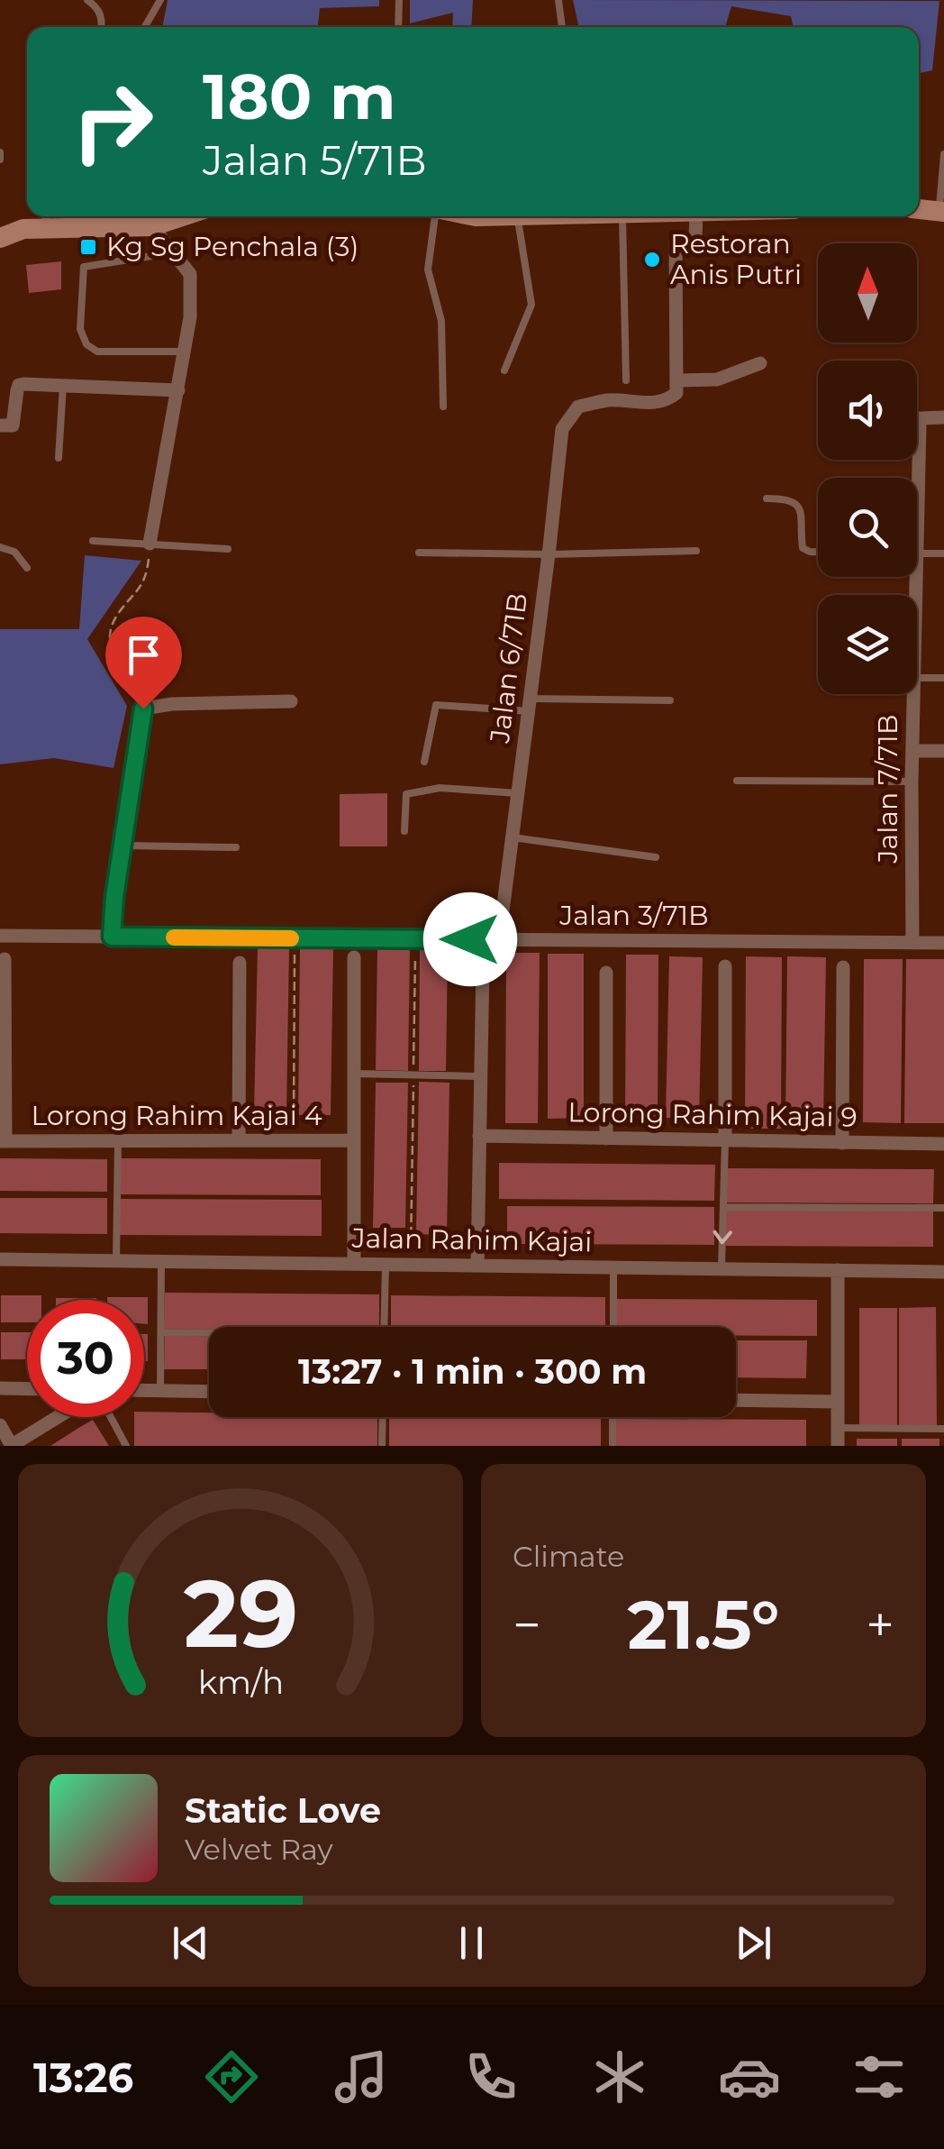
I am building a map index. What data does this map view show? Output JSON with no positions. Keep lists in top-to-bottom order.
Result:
{
  "streets": {
    "street": [
      "Jalan 6/71B",
      "Jalan 7/71B",
      "Jalan 3/71B",
      "Lorong Rahim Kajai 9",
      "Lorong Rahim Kajai 4",
      "Jalan Rahim Kajai"
    ]
  },
  "crossings": [
    ["Jalan 6/71B", "Jalan 3/71B"],
    ["Jalan 7/71B", "Jalan 3/71B"]
  ],
  "places": {
    "transit": ["Kg Sg Penchala (3)"],
    "other": ["Restoran Anis Putri"]
  },
  "north": "top",
  "page": {
    "turn": ["180 m", "Jalan 5/71B"],
    "limit": "30",
    "trip": "13:27 · 1 min · 300 m",
    "tile": "Climate",
    "heat": ["−", "21.5°", "+"],
    "song": ["Static Love", "Velvet Ray"],
    "tabs": "13:26",
    "gauge": ["29", "km/h"]
  }
}
